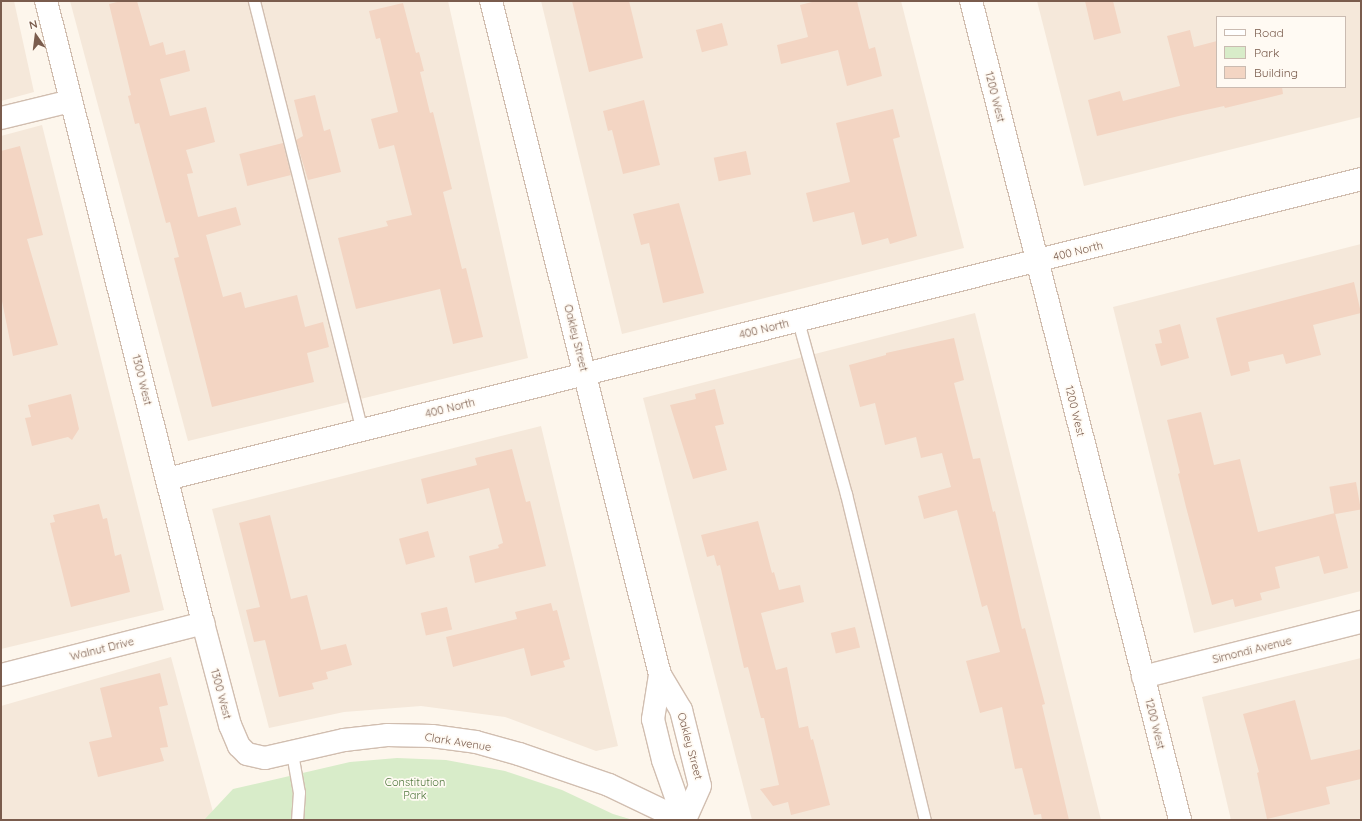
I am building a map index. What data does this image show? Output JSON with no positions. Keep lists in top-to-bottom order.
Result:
{
  "streets": {
    "street": [
      "1200 West",
      "400 North",
      "Oakley Street",
      "1300 West",
      "Walnut Drive",
      "Simondi Avenue",
      "Clark Avenue"
    ]
  },
  "crossings": [
    ["1200 West", "400 North"],
    ["1200 West", "Simondi Avenue"],
    ["400 North", "Oakley Street"],
    ["400 North", "1300 West"],
    ["Oakley Street", "Clark Avenue"],
    ["1300 West", "Walnut Drive"],
    ["1300 West", "Clark Avenue"]
  ],
  "parks": ["Constitution Park"],
  "legend": ["Road", "Park", "Building"],
  "north": "top"
}
